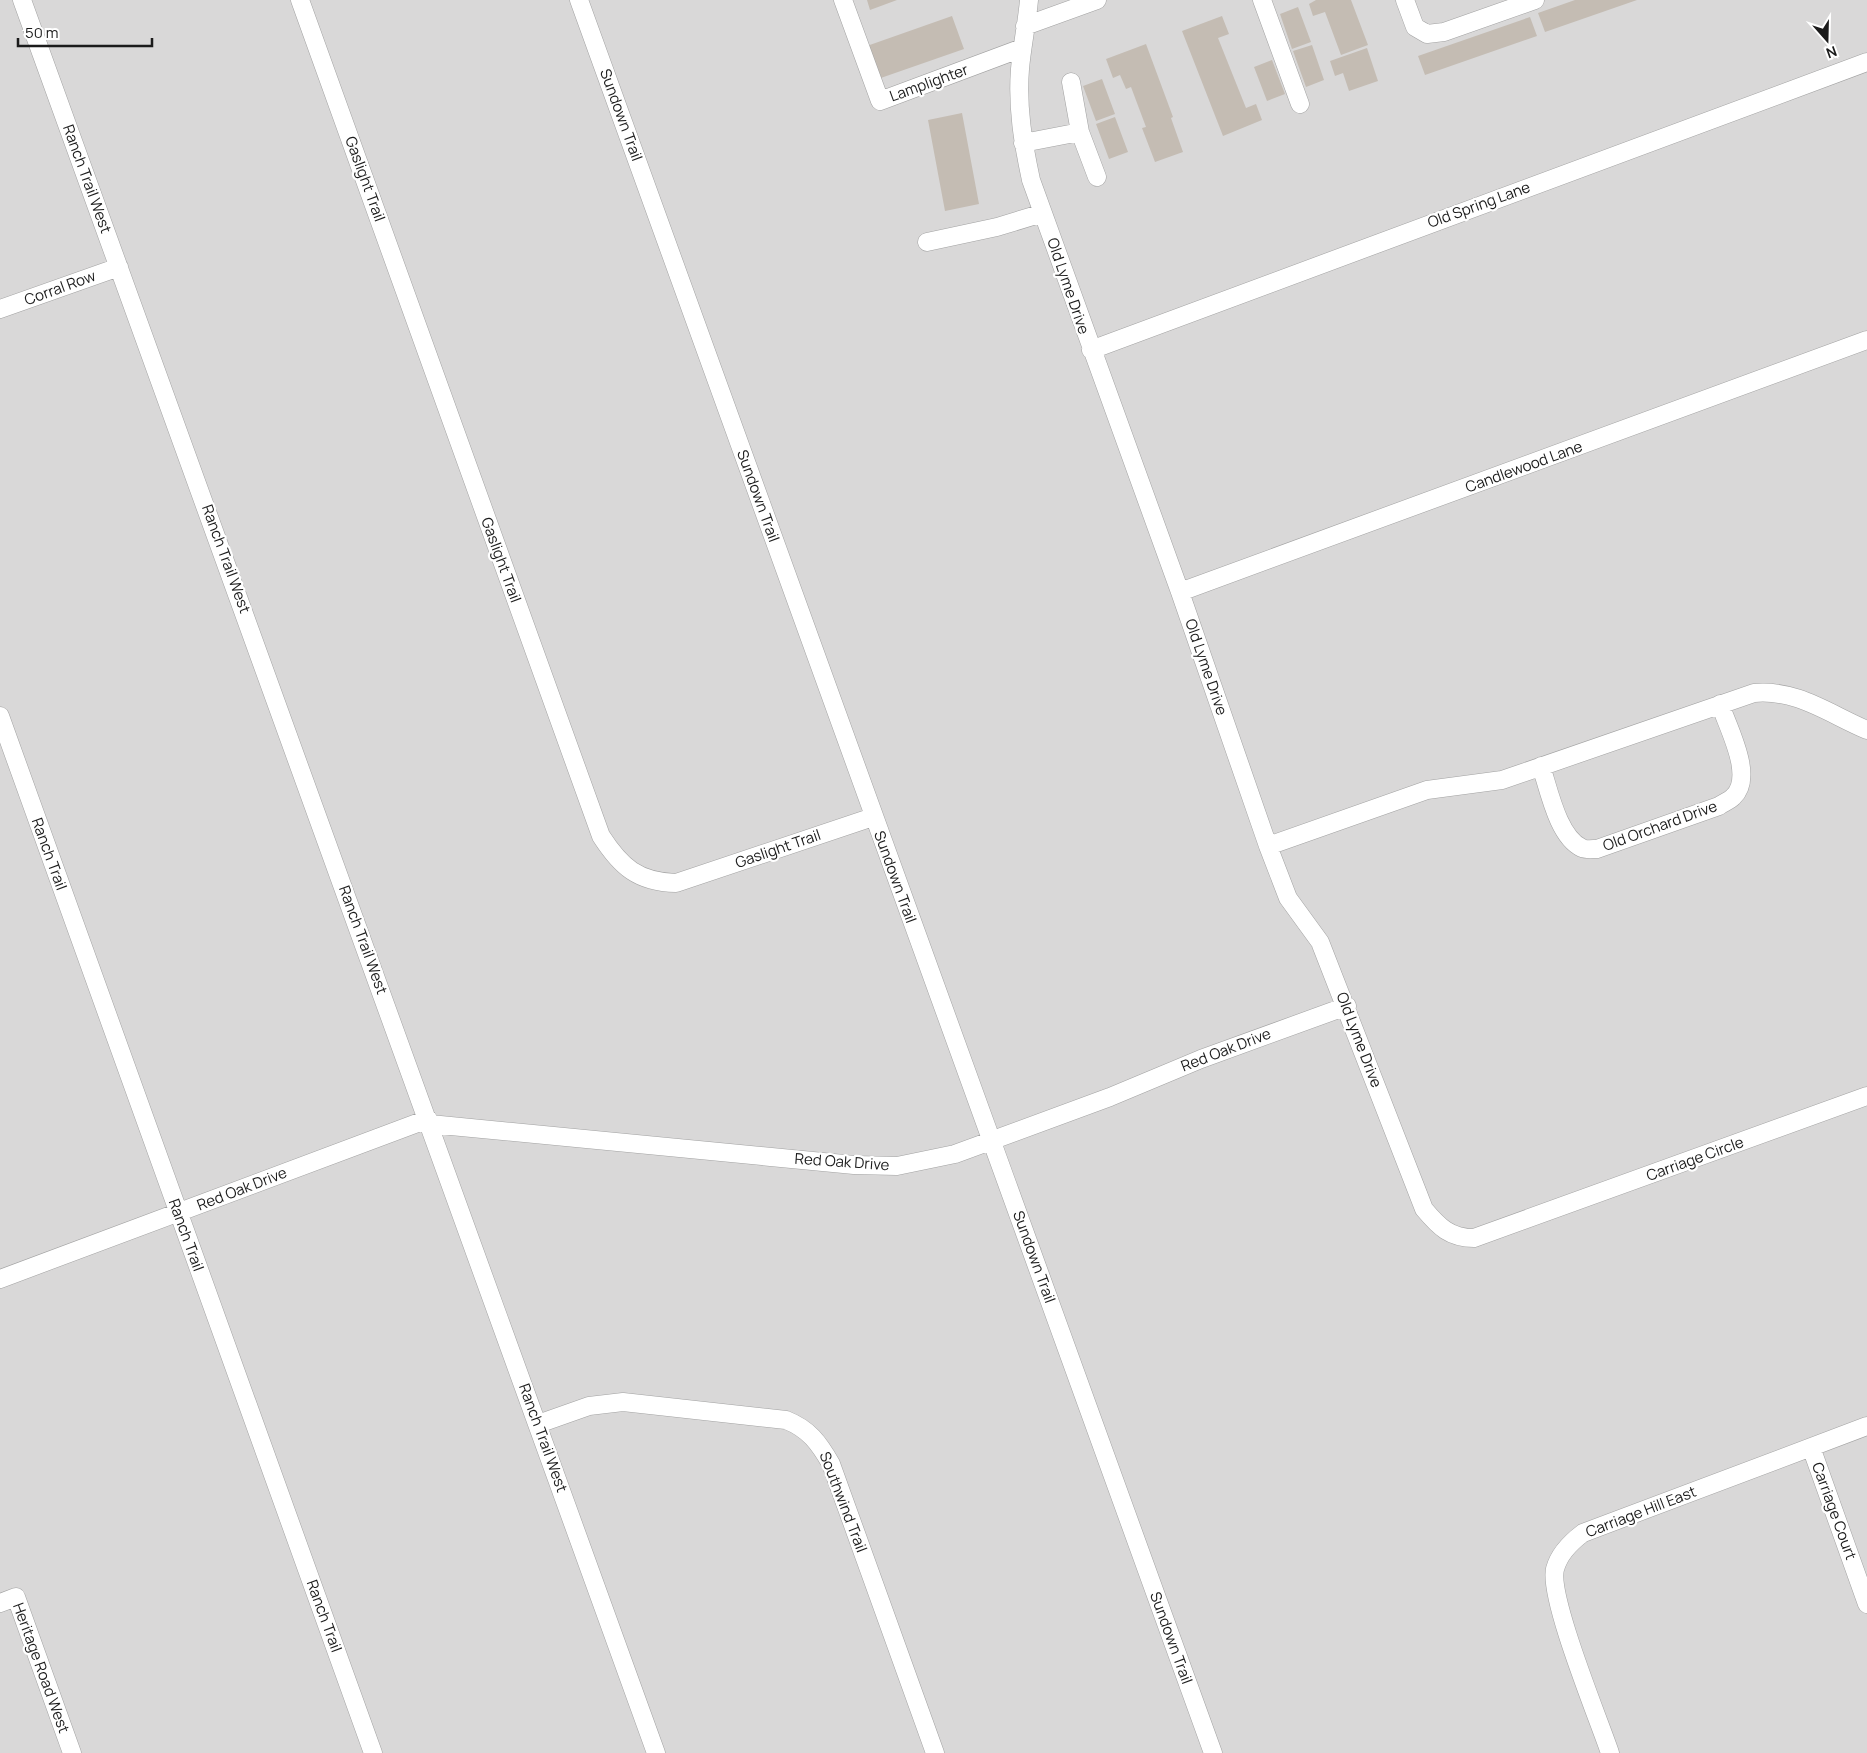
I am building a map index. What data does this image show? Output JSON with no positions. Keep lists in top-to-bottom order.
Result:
{
  "streets": {
    "street": [
      "Lamplighter",
      "Sundown Trail",
      "Ranch Trail West",
      "Gaslight Trail",
      "Old Spring Lane",
      "Old Lyme Drive",
      "Corral Row",
      "Candlewood Lane",
      "Old Orchard Drive",
      "Ranch Trail",
      "Red Oak Drive",
      "Carriage Circle",
      "Southwind Trail",
      "Carriage Court",
      "Carriage Hill East",
      "Heritage Road West"
    ]
  },
  "crossings": [
    ["Lamplighter", "Old Lyme Drive"],
    ["Sundown Trail", "Gaslight Trail"],
    ["Sundown Trail", "Red Oak Drive"],
    ["Ranch Trail West", "Corral Row"],
    ["Ranch Trail West", "Red Oak Drive"],
    ["Ranch Trail West", "Southwind Trail"],
    ["Old Spring Lane", "Old Lyme Drive"],
    ["Old Lyme Drive", "Candlewood Lane"],
    ["Old Lyme Drive", "Red Oak Drive"],
    ["Old Lyme Drive", "Carriage Circle"],
    ["Ranch Trail", "Red Oak Drive"],
    ["Carriage Court", "Carriage Hill East"]
  ],
  "scale_bar": "50 m",
  "north": "bottom"
}
